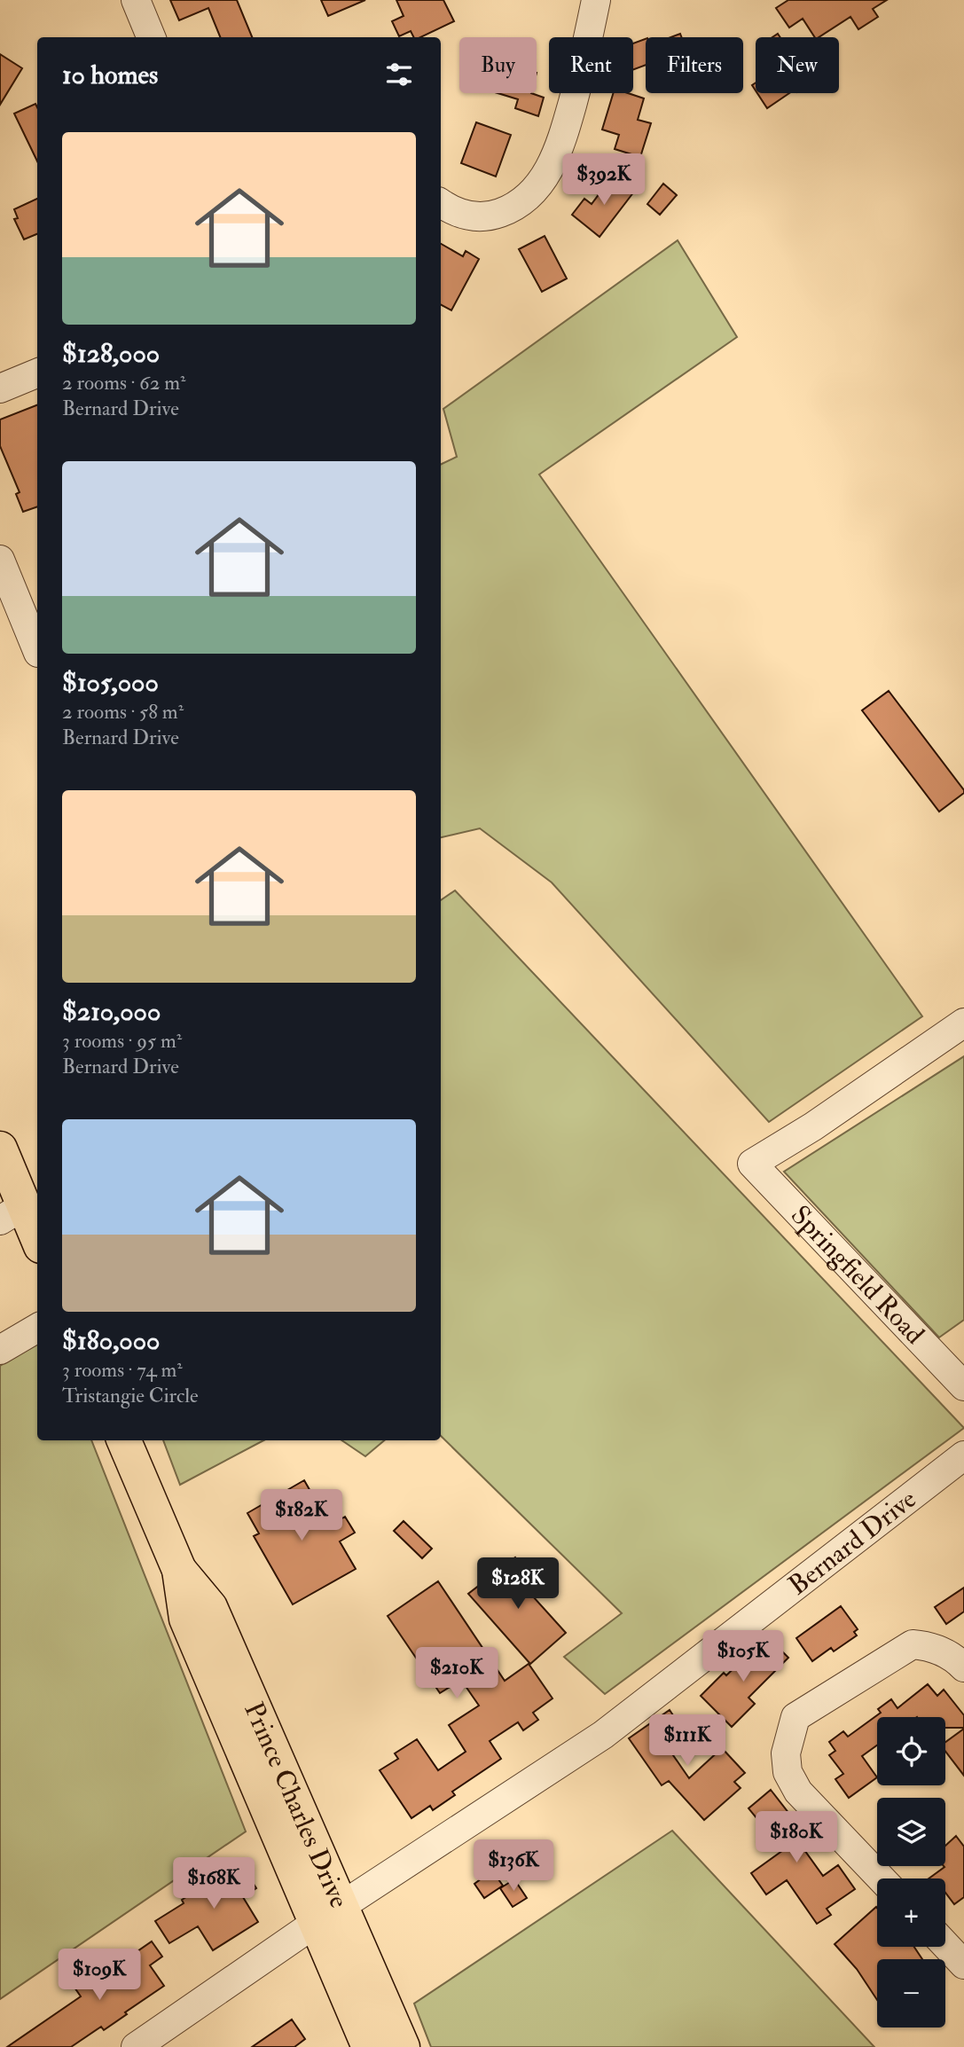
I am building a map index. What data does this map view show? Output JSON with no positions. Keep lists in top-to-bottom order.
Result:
{
  "streets": {
    "highway": ["Prince Charles Drive"],
    "street": ["Springfield Road", "Bernard Drive"]
  },
  "crossings": [
    ["Bernard Drive", "Prince Charles Drive"]
  ],
  "page": {
    "chip": [
      "Buy",
      "Rent",
      "Filters",
      "New"
    ],
    "heading": "10 homes",
    "list": [
      {
        "name": "$128,000",
        "note": "2 rooms · 62 m² · Bernard Drive"
      },
      {
        "name": "$105,000",
        "note": "2 rooms · 58 m² · Bernard Drive"
      },
      {
        "name": "$210,000",
        "note": "3 rooms · 95 m² · Bernard Drive"
      },
      {
        "name": "$180,000",
        "note": "3 rooms · 74 m² · Tristangie Circle"
      }
    ],
    "price": [
      "$392K",
      "$182K",
      "$128K",
      "$105K",
      "$210K",
      "$111K",
      "$180K",
      "$136K",
      "$168K",
      "$109K"
    ],
    "map_buttons": ["+", "−"]
  }
}
